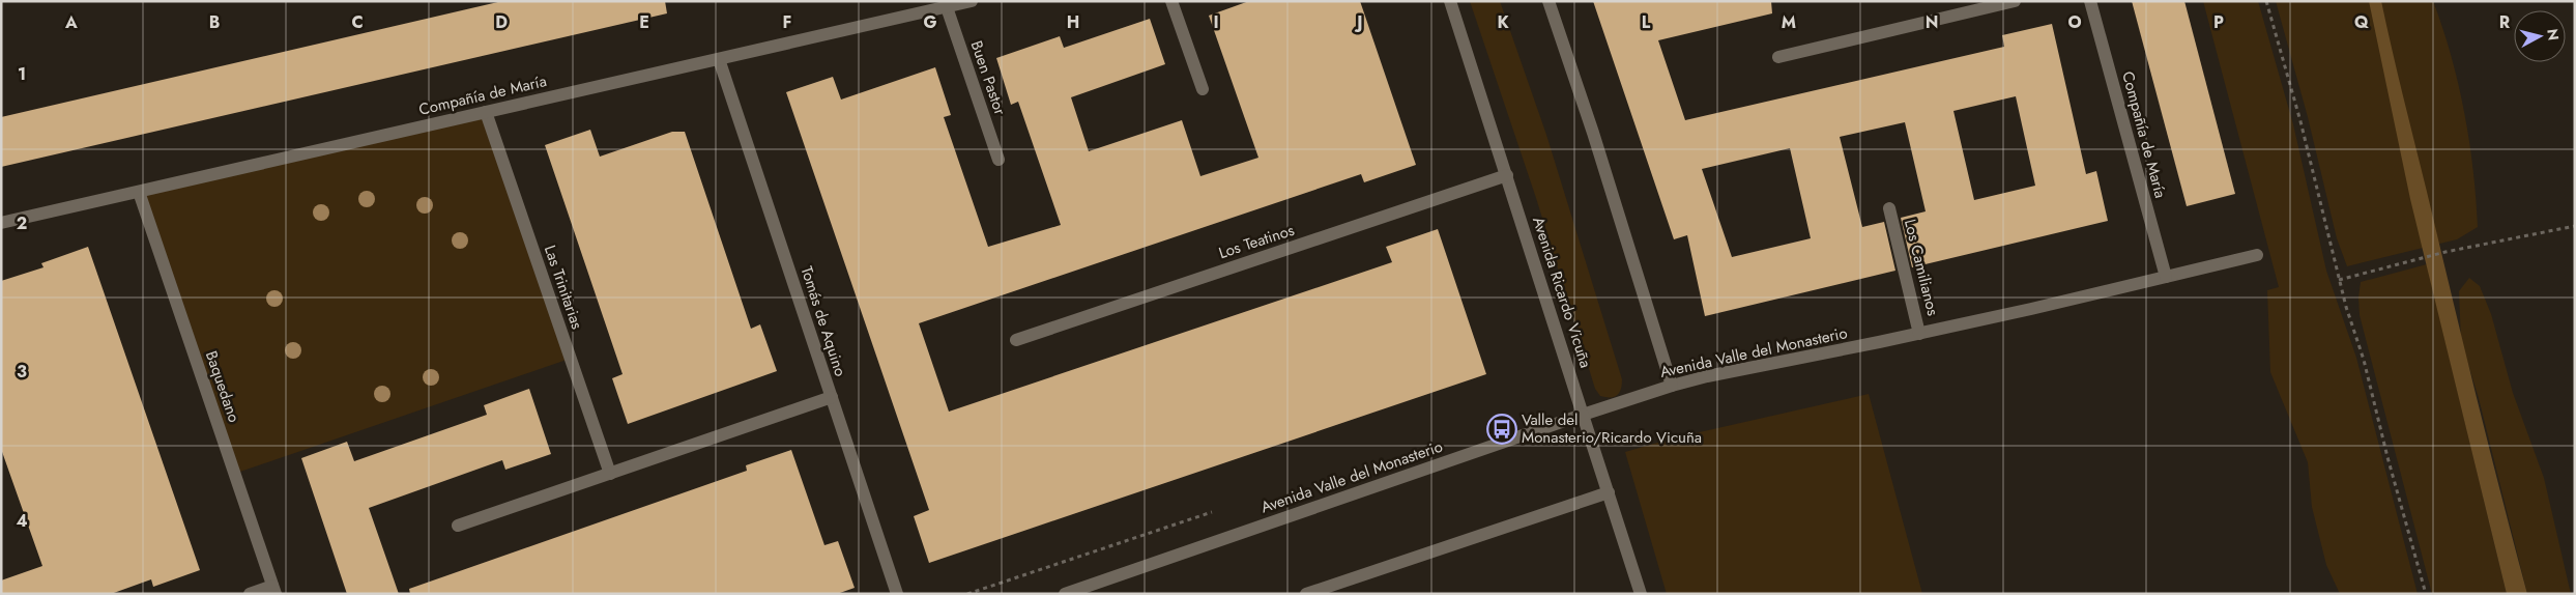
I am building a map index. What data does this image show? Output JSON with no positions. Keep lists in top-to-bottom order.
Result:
{
  "streets": {
    "street": [
      "Buen Pastor",
      "Compañía de María",
      "Los Teatinos",
      "Los Camilianos",
      "Las Trinitarias",
      "Avenida Ricardo Vicuña",
      "Tomás de Aquino",
      "Avenida Valle del Monasterio",
      "Baquedano"
    ]
  },
  "crossings": [
    ["Buen Pastor", "Compañía de María"],
    ["Compañía de María", "Las Trinitarias"],
    ["Compañía de María", "Tomás de Aquino"],
    ["Compañía de María", "Avenida Valle del Monasterio"],
    ["Compañía de María", "Baquedano"],
    ["Los Teatinos", "Avenida Ricardo Vicuña"],
    ["Los Camilianos", "Avenida Valle del Monasterio"],
    ["Avenida Ricardo Vicuña", "Avenida Valle del Monasterio"]
  ],
  "places": {
    "bus stop": ["Valle del Monasterio/Ricardo Vicuña"]
  },
  "north": "right",
  "grid": {
    "columns": [
      "A",
      "B",
      "C",
      "D",
      "E",
      "F",
      "G",
      "H",
      "I",
      "J",
      "K",
      "L",
      "M",
      "N",
      "O",
      "P",
      "Q",
      "R"
    ],
    "rows": [
      "1",
      "2",
      "3",
      "4"
    ]
  }
}
